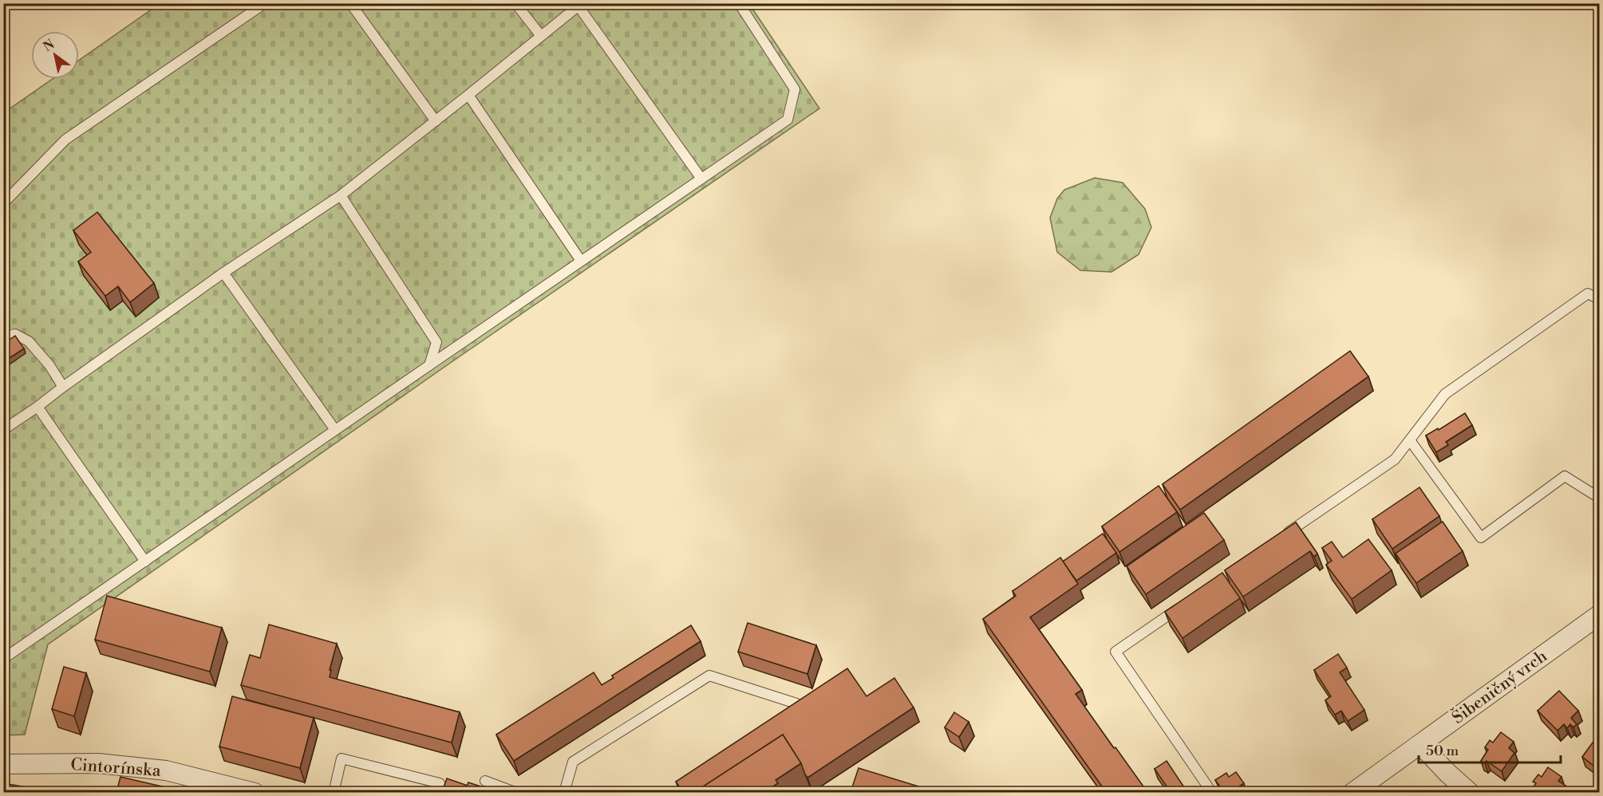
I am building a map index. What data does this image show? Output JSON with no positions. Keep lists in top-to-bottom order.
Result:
{
  "streets": {
    "street": ["Šibeničný vrch", "Cintorínska"]
  },
  "scale_bar": "50 m",
  "north": "top left"
}
